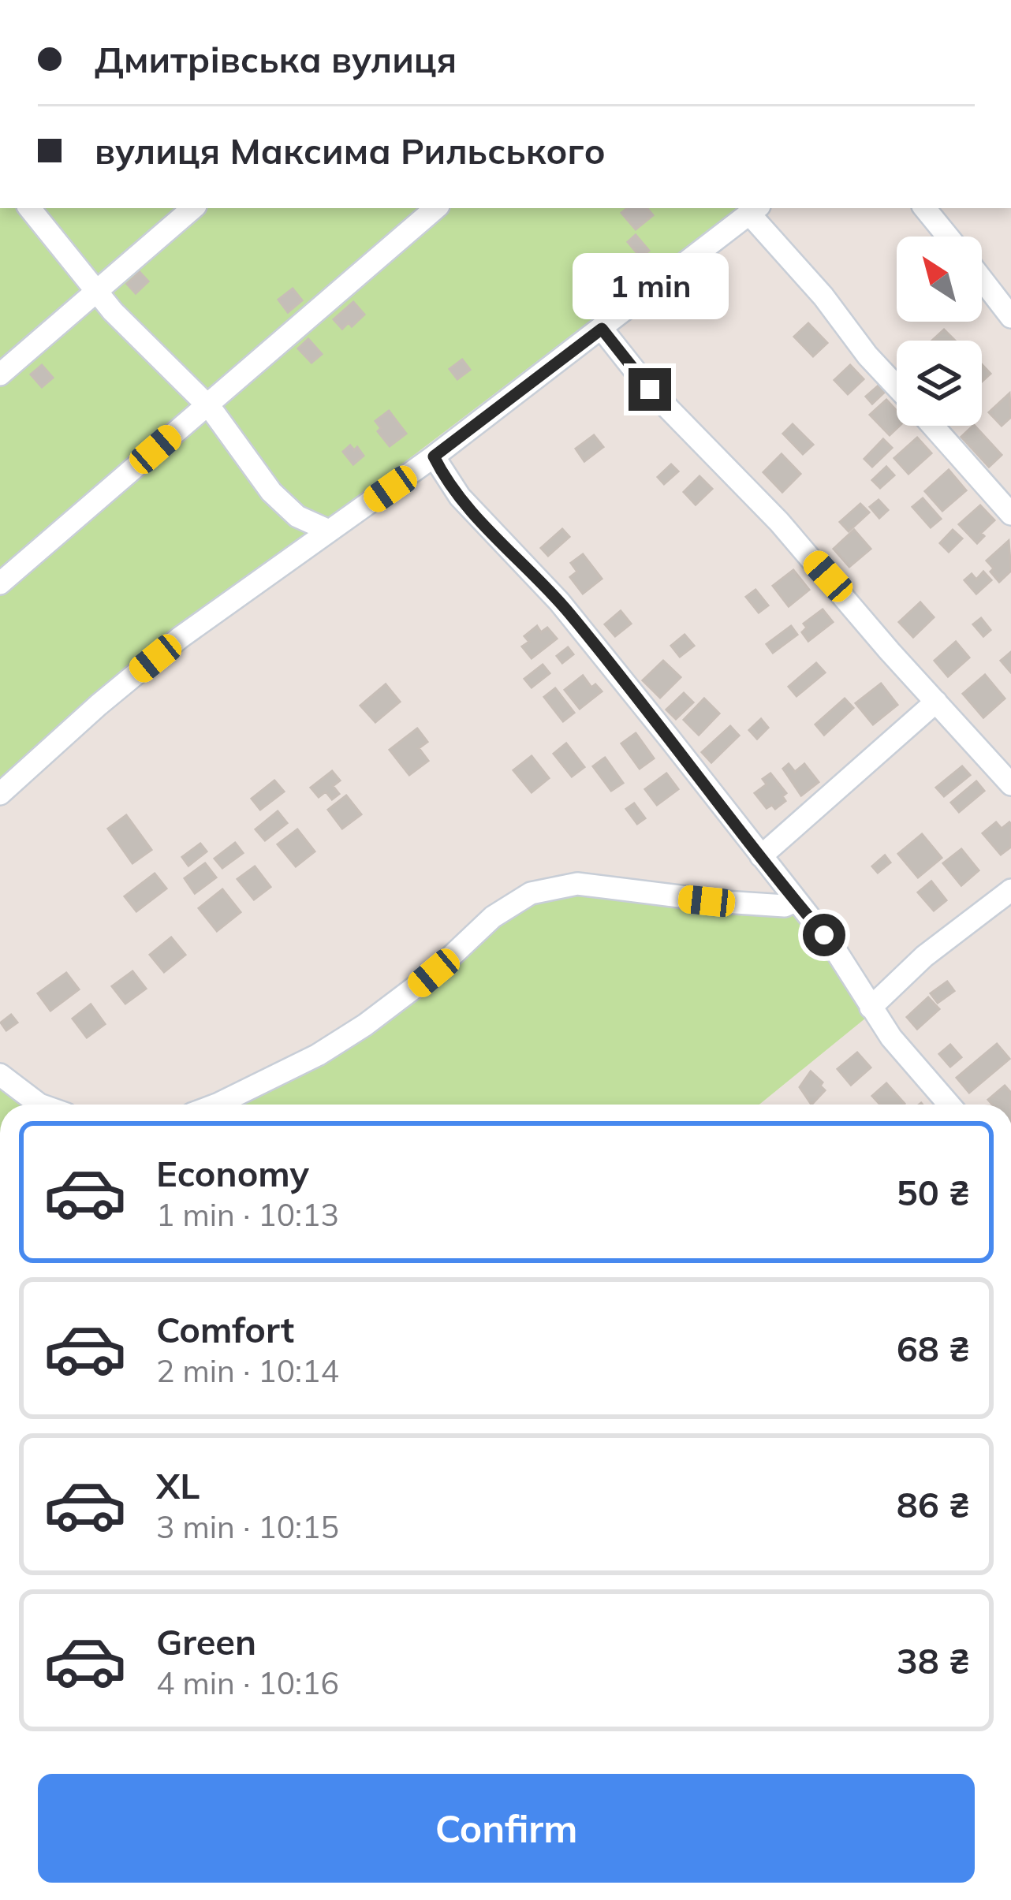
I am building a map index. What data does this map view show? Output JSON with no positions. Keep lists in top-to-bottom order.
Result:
{
  "north": "top left",
  "page": {
    "banner": ["Дмитрівська вулиця", "вулиця Максима Рильського"],
    "bubble": "1 min",
    "list": [
      {
        "name": "Economy",
        "note": "1 min · 10:13",
        "value": "50 ₴"
      },
      {
        "name": "Comfort",
        "note": "2 min · 10:14",
        "value": "68 ₴"
      },
      {
        "name": "XL",
        "note": "3 min · 10:15",
        "value": "86 ₴"
      },
      {
        "name": "Green",
        "note": "4 min · 10:16",
        "value": "38 ₴"
      }
    ],
    "buttons": "Confirm"
  }
}
